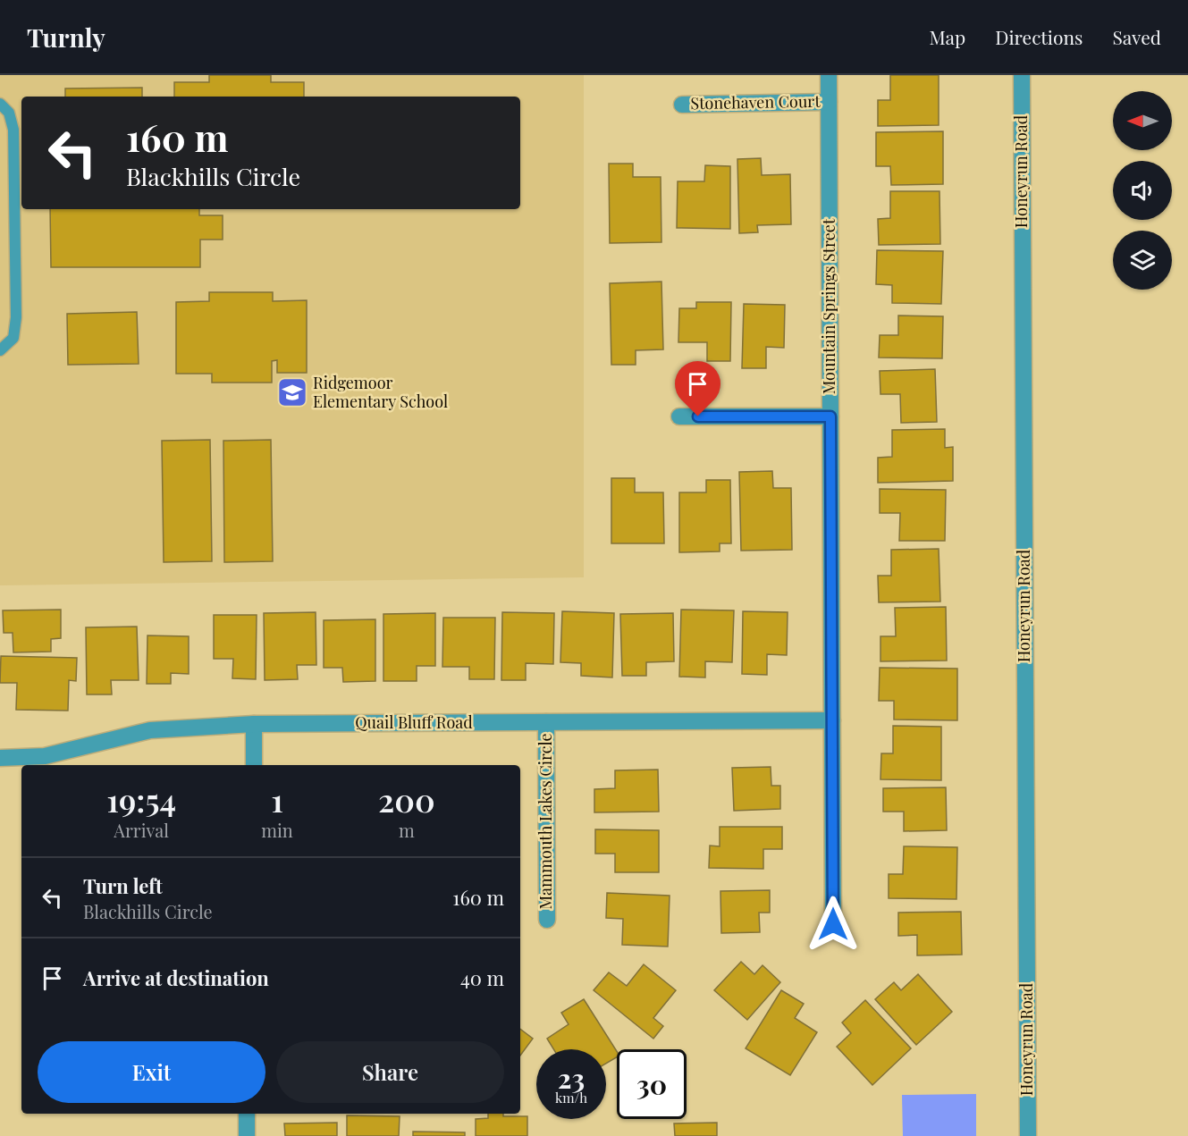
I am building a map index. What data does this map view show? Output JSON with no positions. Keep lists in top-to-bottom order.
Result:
{
  "streets": {
    "street": [
      "Stonehaven Court",
      "Honeyrun Road",
      "Mountain Springs Street",
      "Quail Bluff Road",
      "Mammouth Lakes Circle"
    ]
  },
  "crossings": [
    ["Stonehaven Court", "Mountain Springs Street"],
    ["Mountain Springs Street", "Quail Bluff Road"],
    ["Quail Bluff Road", "Mammouth Lakes Circle"]
  ],
  "places": {
    "school or university": ["Ridgemoor Elementary School"]
  },
  "north": "left",
  "page": {
    "header": "Turnly",
    "nav": ["Map", "Directions", "Saved"],
    "turn": ["160 m", "Blackhills Circle"],
    "eta": [
      "19:54",
      "Arrival",
      "1",
      "min",
      "200",
      "m"
    ],
    "list": [
      {
        "name": "Turn left",
        "note": "Blackhills Circle",
        "value": "160 m"
      },
      {
        "name": "Arrive at destination",
        "value": "40 m"
      }
    ],
    "buttons": ["Exit", "Share"],
    "speed": "23 km/h",
    "limit": "30"
  }
}
